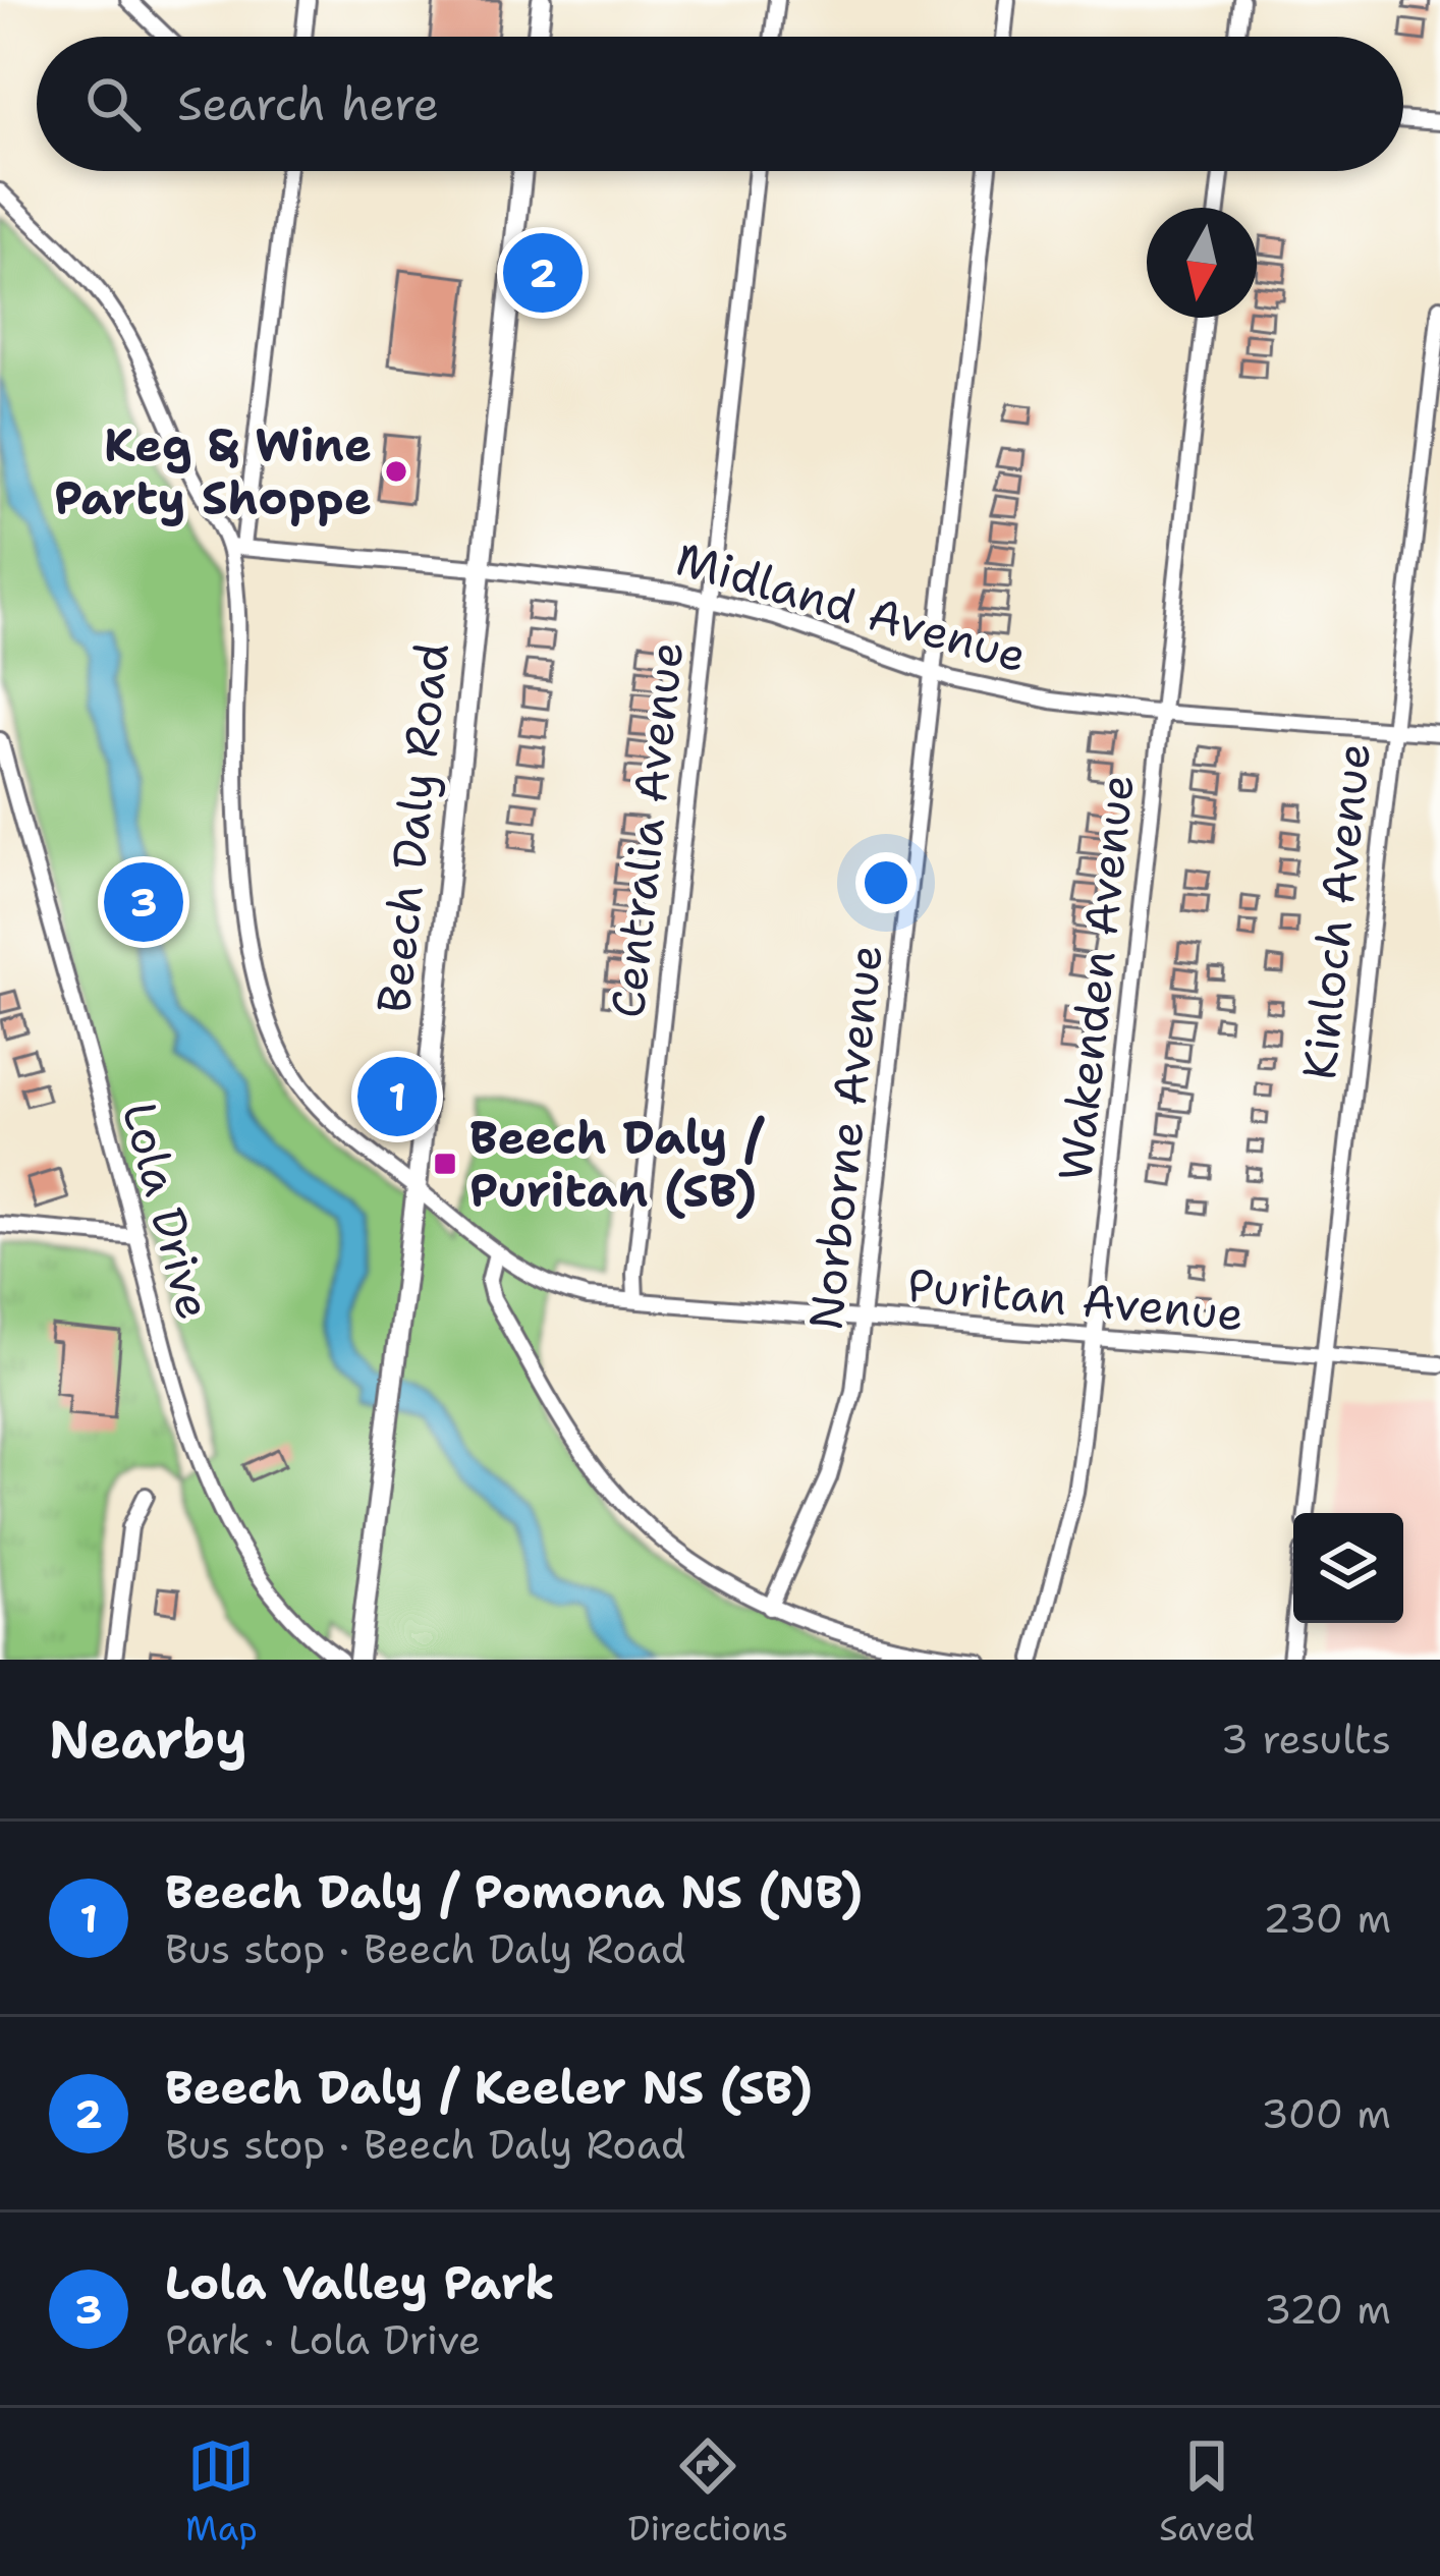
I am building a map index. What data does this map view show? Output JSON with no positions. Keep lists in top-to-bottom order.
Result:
{
  "streets": {
    "main road": ["Beech Daly Road"],
    "street": [
      "Midland Avenue",
      "Centralia Avenue",
      "Kinloch Avenue",
      "Wakenden Avenue",
      "Norborne Avenue",
      "Lola Drive",
      "Puritan Avenue"
    ]
  },
  "crossings": [
    ["Midland Avenue", "Beech Daly Road"],
    ["Midland Avenue", "Centralia Avenue"],
    ["Midland Avenue", "Kinloch Avenue"],
    ["Midland Avenue", "Wakenden Avenue"],
    ["Midland Avenue", "Norborne Avenue"],
    ["Midland Avenue", "Puritan Avenue"],
    ["Beech Daly Road", "Puritan Avenue"],
    ["Centralia Avenue", "Puritan Avenue"],
    ["Kinloch Avenue", "Puritan Avenue"],
    ["Wakenden Avenue", "Puritan Avenue"],
    ["Norborne Avenue", "Puritan Avenue"]
  ],
  "places": {
    "other": ["Keg & Wine Party Shoppe"],
    "transit": ["Beech Daly / Puritan (SB)"]
  },
  "north": "bottom",
  "page": {
    "search": "Search here",
    "pins": ["2", "3", "1"],
    "heading": ["Nearby", "3 results"],
    "list": [
      {
        "mark": "1",
        "name": "Beech Daly / Pomona NS (NB)",
        "note": "Bus stop · Beech Daly Road",
        "value": "230 m"
      },
      {
        "mark": "2",
        "name": "Beech Daly / Keeler NS (SB)",
        "note": "Bus stop · Beech Daly Road",
        "value": "300 m"
      },
      {
        "mark": "3",
        "name": "Lola Valley Park",
        "note": "Park · Lola Drive",
        "value": "320 m"
      }
    ],
    "nav": ["Map", "Directions", "Saved"]
  }
}
